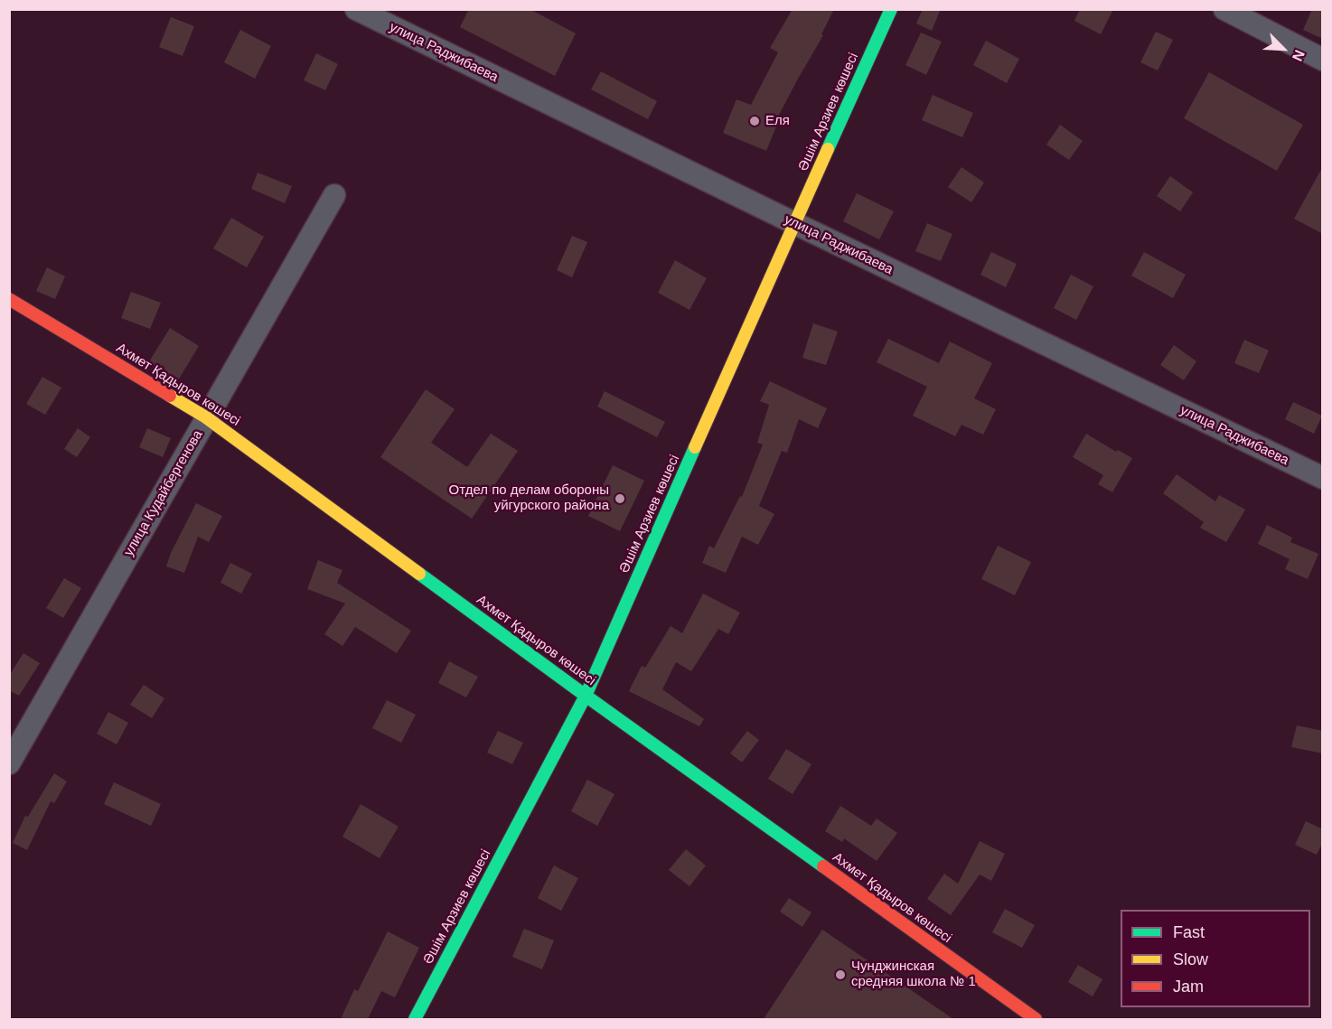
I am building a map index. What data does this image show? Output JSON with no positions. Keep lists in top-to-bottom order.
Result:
{
  "streets": {
    "street": [
      "улица Раджибаева",
      "Әшім Арзиев көшесі",
      "Ахмет Қадыров көшесі",
      "улица Кудайбергенова"
    ]
  },
  "crossings": [
    ["улица Раджибаева", "Әшім Арзиев көшесі"],
    ["Әшім Арзиев көшесі", "Ахмет Қадыров көшесі"],
    ["Ахмет Қадыров көшесі", "улица Кудайбергенова"]
  ],
  "places": ["Еля", "Отдел по делам обороны уйгурского района", "Чунджинская средняя школа № 1"],
  "legend": ["Fast", "Slow", "Jam"],
  "north": "bottom right"
}
